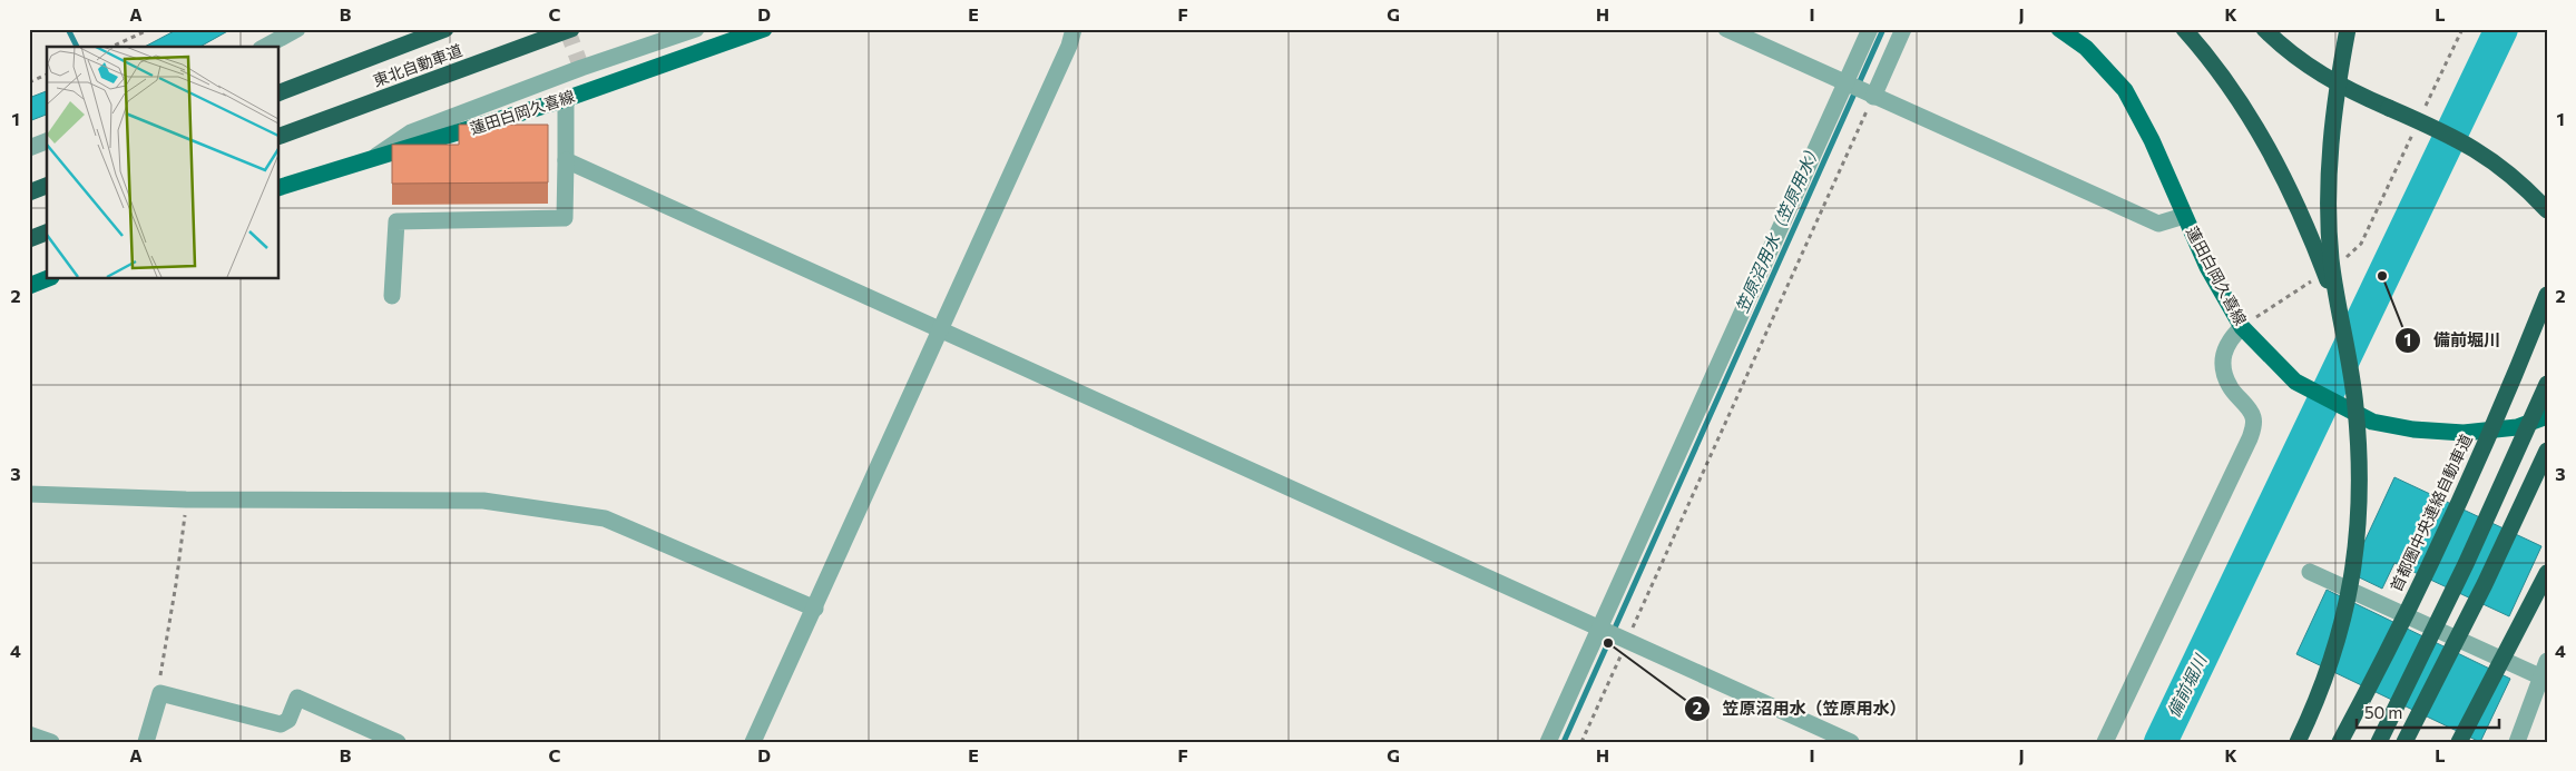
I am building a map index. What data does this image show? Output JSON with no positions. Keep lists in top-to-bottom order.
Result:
{
  "streets": {
    "highway": ["東北自動車道", "首都圏中央連絡自動車道"],
    "main road": ["蓮田白岡久喜線"]
  },
  "water": ["笠原沼用水（笠原用水）", "備前堀川"],
  "places": ["備前堀川", "笠原沼用水（笠原用水）"],
  "scale_bar": "50 m",
  "grid": {
    "columns": [
      "A",
      "B",
      "C",
      "D",
      "E",
      "F",
      "G",
      "H",
      "I",
      "J",
      "K",
      "L"
    ],
    "rows": [
      "1",
      "2",
      "3",
      "4"
    ]
  }
}
